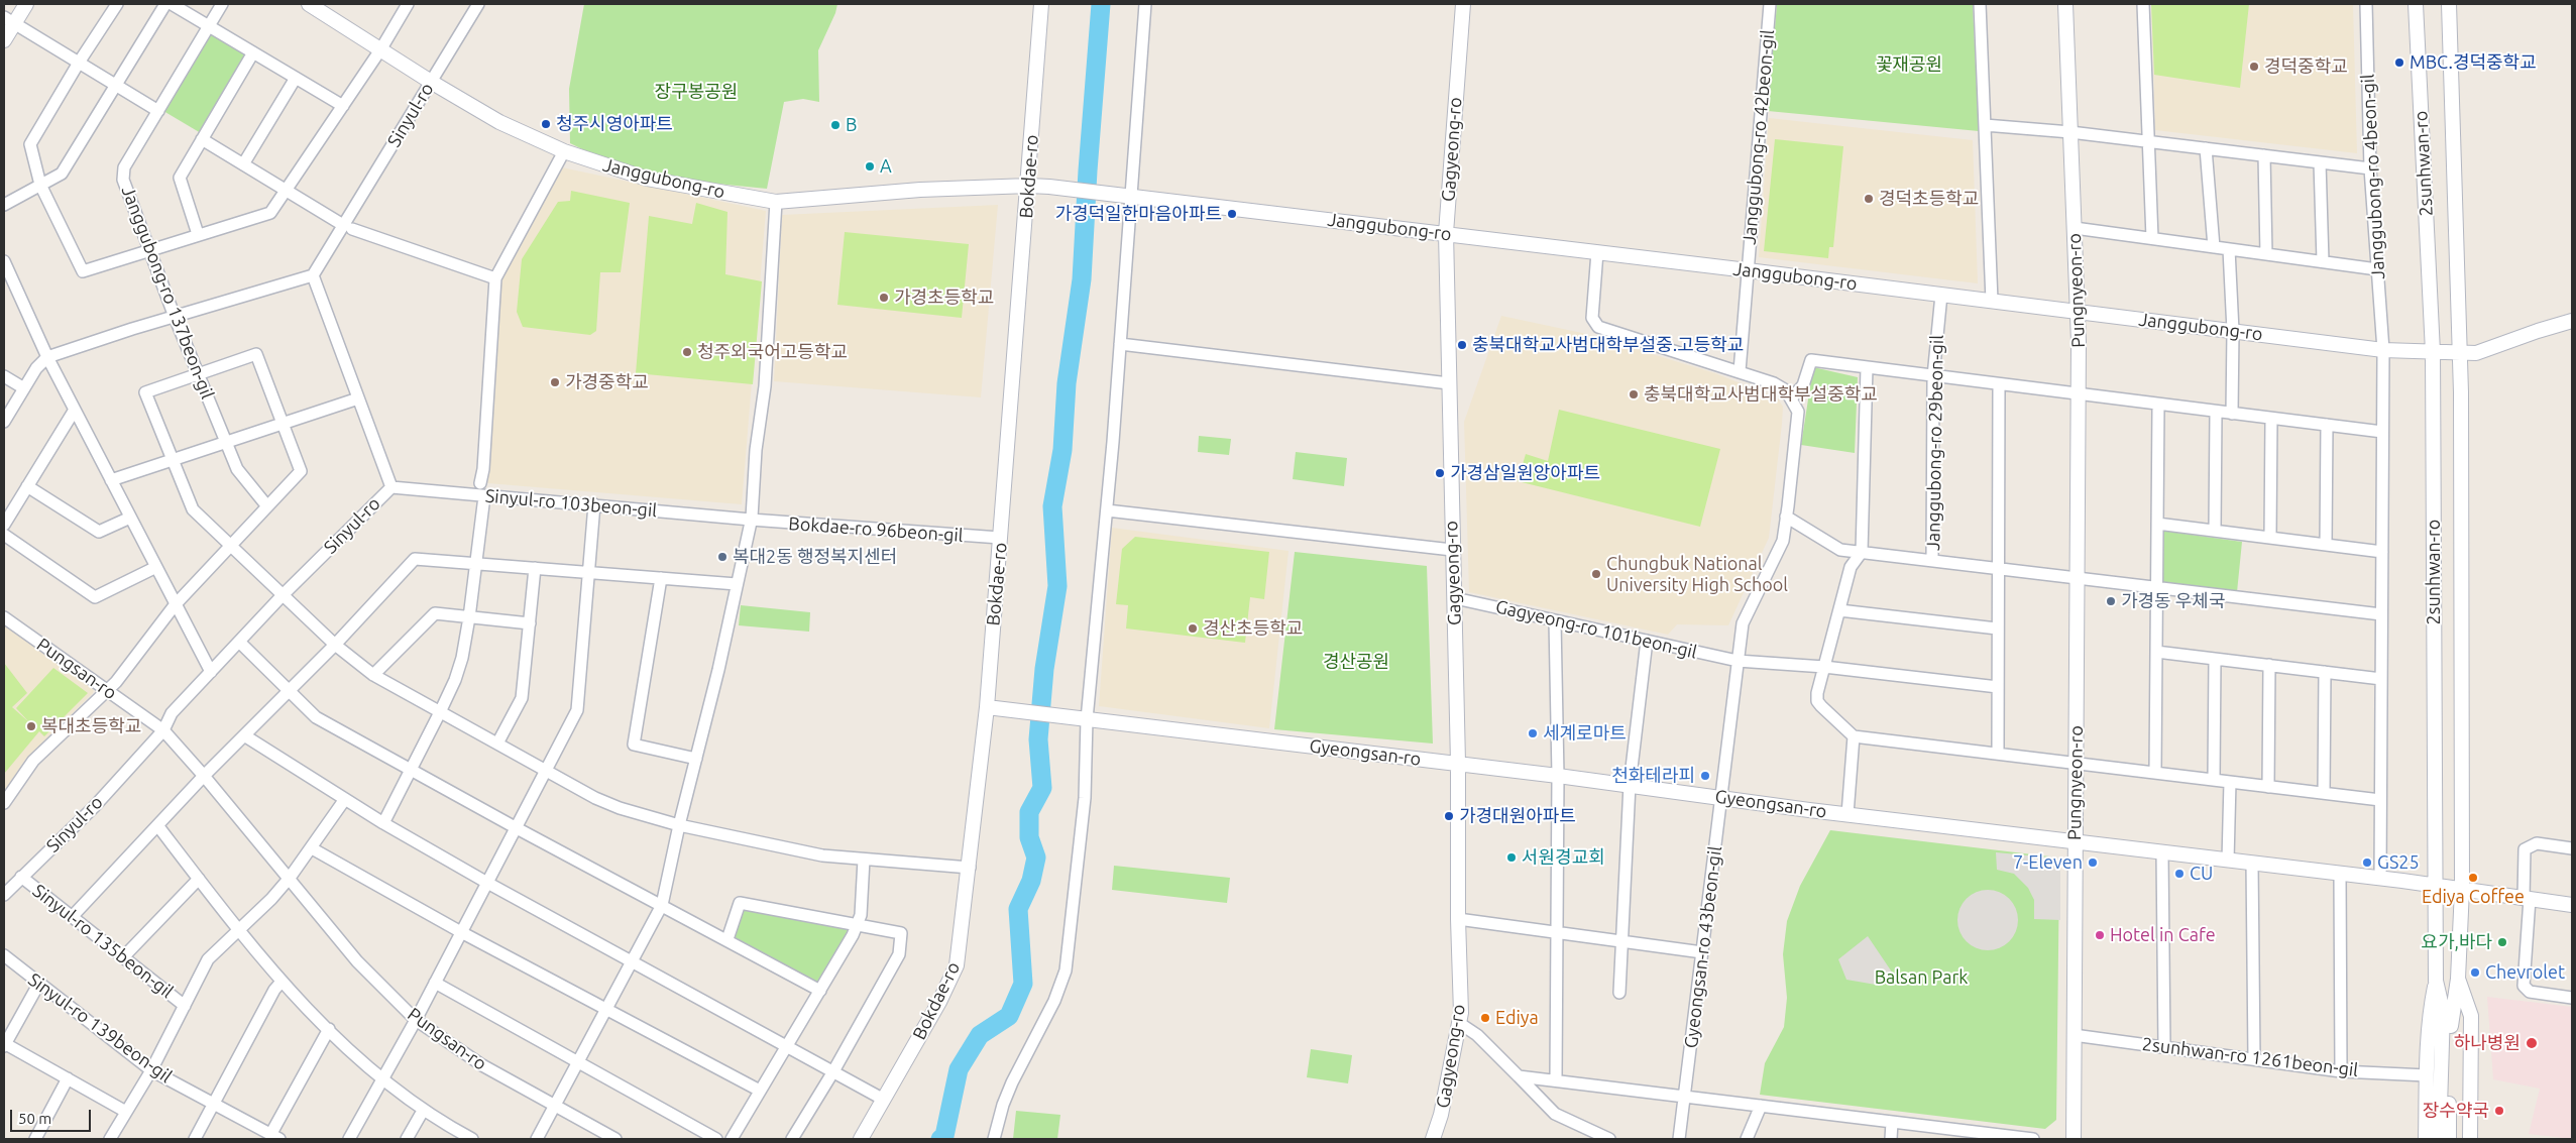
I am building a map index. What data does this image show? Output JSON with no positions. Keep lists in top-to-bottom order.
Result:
{
  "streets": {
    "street": [
      "Sinyul-ro",
      "Janggubong-ro 42beon-gil",
      "Gagyeong-ro",
      "2sunhwan-ro",
      "Bokdae-ro",
      "Janggubong-ro 4beon-gil",
      "Janggubong-ro",
      "Pungnyeon-ro",
      "Janggubong-ro 137beon-gil",
      "Janggubong-ro 29beon-gil",
      "Sinyul-ro 103beon-gil",
      "Bokdae-ro 96beon-gil",
      "Gagyeong-ro 101beon-gil",
      "Pungsan-ro",
      "Gyeongsan-ro",
      "Sinyul-ro 135beon-gil",
      "Gyeongsan-ro 43beon-gil",
      "Sinyul-ro 139beon-gil",
      "2sunhwan-ro 1261beon-gil"
    ]
  },
  "crossings": [
    ["Sinyul-ro", "Janggubong-ro"],
    ["Sinyul-ro", "Sinyul-ro 103beon-gil"],
    ["Sinyul-ro", "Pungsan-ro"],
    ["Sinyul-ro", "Sinyul-ro 135beon-gil"],
    ["Janggubong-ro 42beon-gil", "Janggubong-ro"],
    ["Gagyeong-ro", "Janggubong-ro"],
    ["Gagyeong-ro", "Gagyeong-ro 101beon-gil"],
    ["Gagyeong-ro", "Gyeongsan-ro"],
    ["2sunhwan-ro", "Janggubong-ro"],
    ["2sunhwan-ro", "Gyeongsan-ro"],
    ["Bokdae-ro", "Janggubong-ro"],
    ["Bokdae-ro", "Bokdae-ro 96beon-gil"],
    ["Bokdae-ro", "Gyeongsan-ro"],
    ["Janggubong-ro 4beon-gil", "Janggubong-ro"],
    ["Janggubong-ro 4beon-gil", "Gyeongsan-ro"],
    ["Janggubong-ro", "Pungnyeon-ro"],
    ["Janggubong-ro", "Janggubong-ro 29beon-gil"],
    ["Pungnyeon-ro", "Gyeongsan-ro"],
    ["Pungnyeon-ro", "2sunhwan-ro 1261beon-gil"],
    ["Sinyul-ro 103beon-gil", "Bokdae-ro 96beon-gil"],
    ["Gagyeong-ro 101beon-gil", "Gyeongsan-ro 43beon-gil"],
    ["Gyeongsan-ro", "Gyeongsan-ro 43beon-gil"]
  ],
  "parks": [
    "꽃재공원",
    "장구봉공원",
    "경산공원",
    "Balsan Park"
  ],
  "places": [
    "MBC.경덕중학교",
    "경덕중학교",
    "청주시영아파트",
    "B",
    "A",
    "경덕초등학교",
    "가경덕일한마음아파트",
    "가경초등학교",
    "충북대학교사범대학부설중.고등학교",
    "청주외국어고등학교",
    "가경중학교",
    "충북대학교사범대학부설중학교",
    "가경삼일원앙아파트",
    "복대2동 행정복지센터",
    "Chungbuk National University High School",
    "가경동 우체국",
    "경산초등학교",
    "복대초등학교",
    "세계로마트",
    "천화테라피",
    "가경대원아파트",
    "서원경교회",
    "7-Eleven",
    "GS25",
    "CU",
    "Ediya Coffee",
    "Hotel in Cafe",
    "요가,바다",
    "Chevrolet",
    "Ediya",
    "하나병원",
    "장수약국"
  ],
  "scale_bar": "50 m"
}
